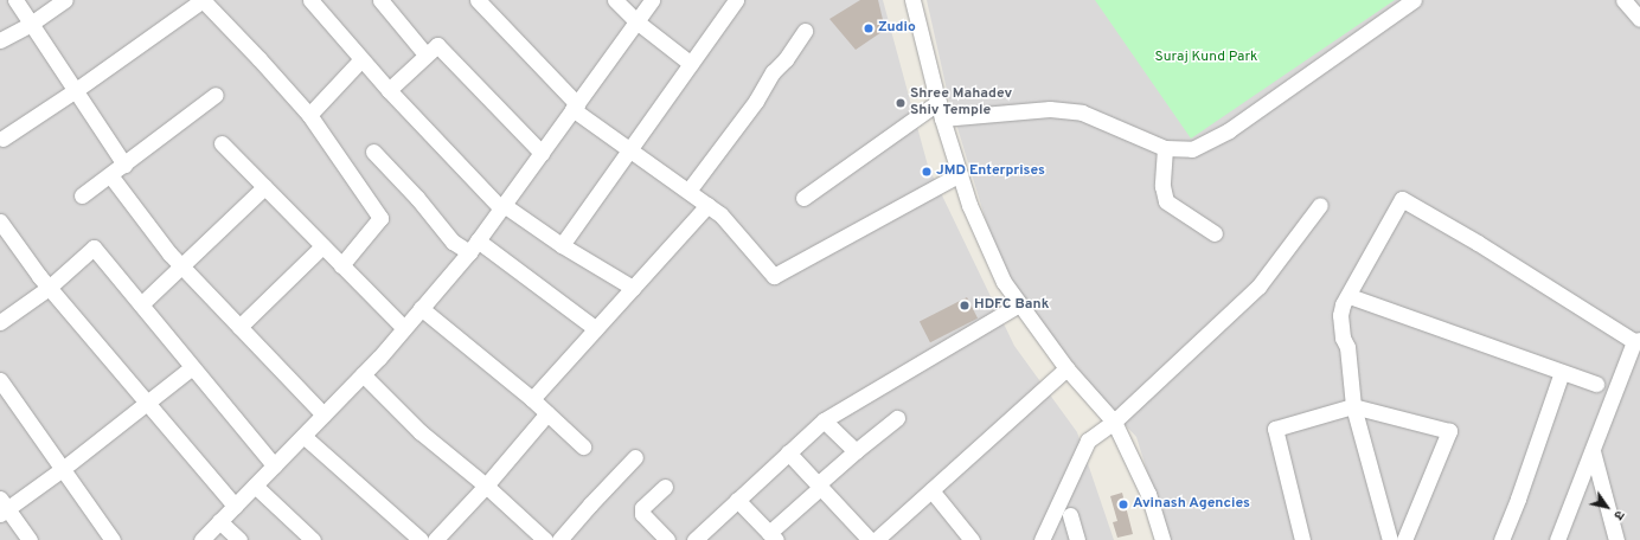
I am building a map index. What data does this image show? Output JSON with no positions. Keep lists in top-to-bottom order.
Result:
{
  "parks": ["Suraj Kund Park"],
  "places": [
    "Zudio",
    "Shree Mahadev Shiv Temple",
    "JMD Enterprises",
    "HDFC Bank",
    "Avinash Agencies"
  ],
  "north": "bottom right"
}
